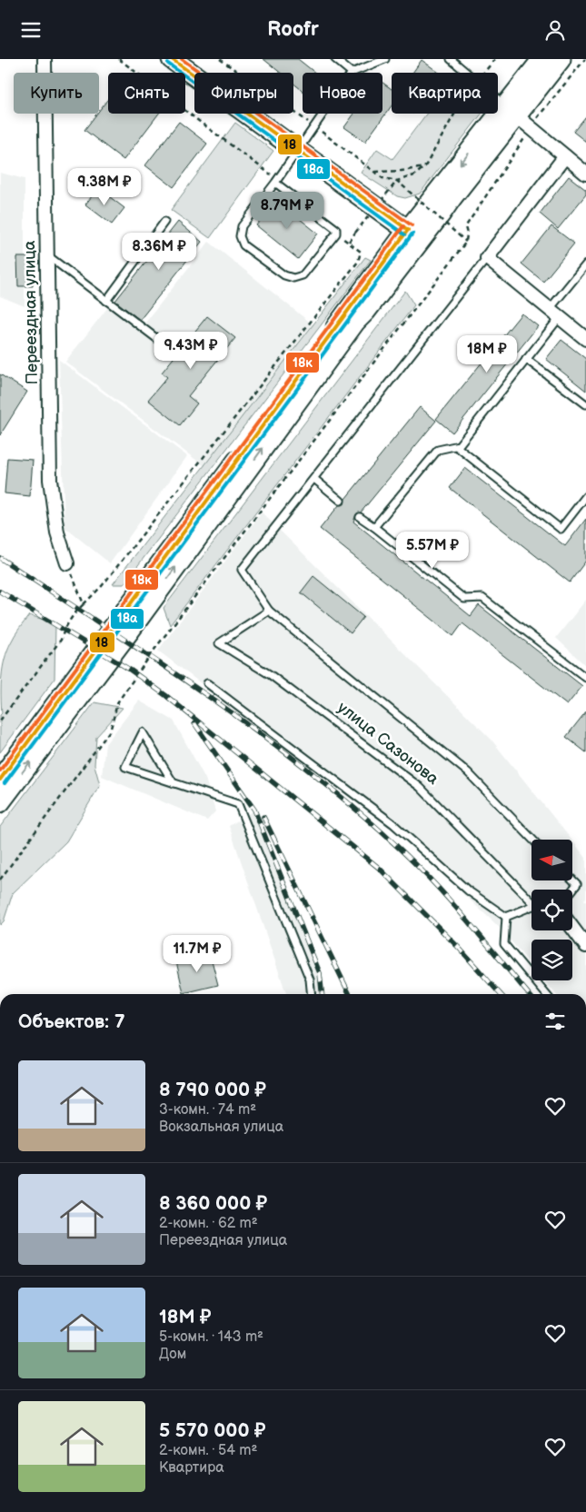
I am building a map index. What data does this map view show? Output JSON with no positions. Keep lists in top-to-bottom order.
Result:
{
  "streets": {
    "street": ["Переездная улица"],
    "lane": ["улица Сазонова"]
  },
  "lines": ["transit line 18", "transit line 18к", "transit line 18а"],
  "north": "left",
  "page": {
    "header": "Roofr",
    "chip": [
      "Купить",
      "Снять",
      "Фильтры",
      "Новое",
      "Квартира"
    ],
    "price": [
      "9.38M ₽",
      "8.79M ₽",
      "8.36M ₽",
      "9.43M ₽",
      "18M ₽",
      "5.57M ₽",
      "11.7M ₽"
    ],
    "heading": "Объектов: 7",
    "list": [
      {
        "name": "8 790 000 ₽",
        "note": "3-комн. · 74 m² · Вокзальная улица"
      },
      {
        "name": "8 360 000 ₽",
        "note": "2-комн. · 62 m² · Переездная улица"
      },
      {
        "name": "18M ₽",
        "note": "5-комн. · 143 m² · Дом"
      },
      {
        "name": "5 570 000 ₽",
        "note": "2-комн. · 54 m² · Квартира"
      }
    ]
  }
}
